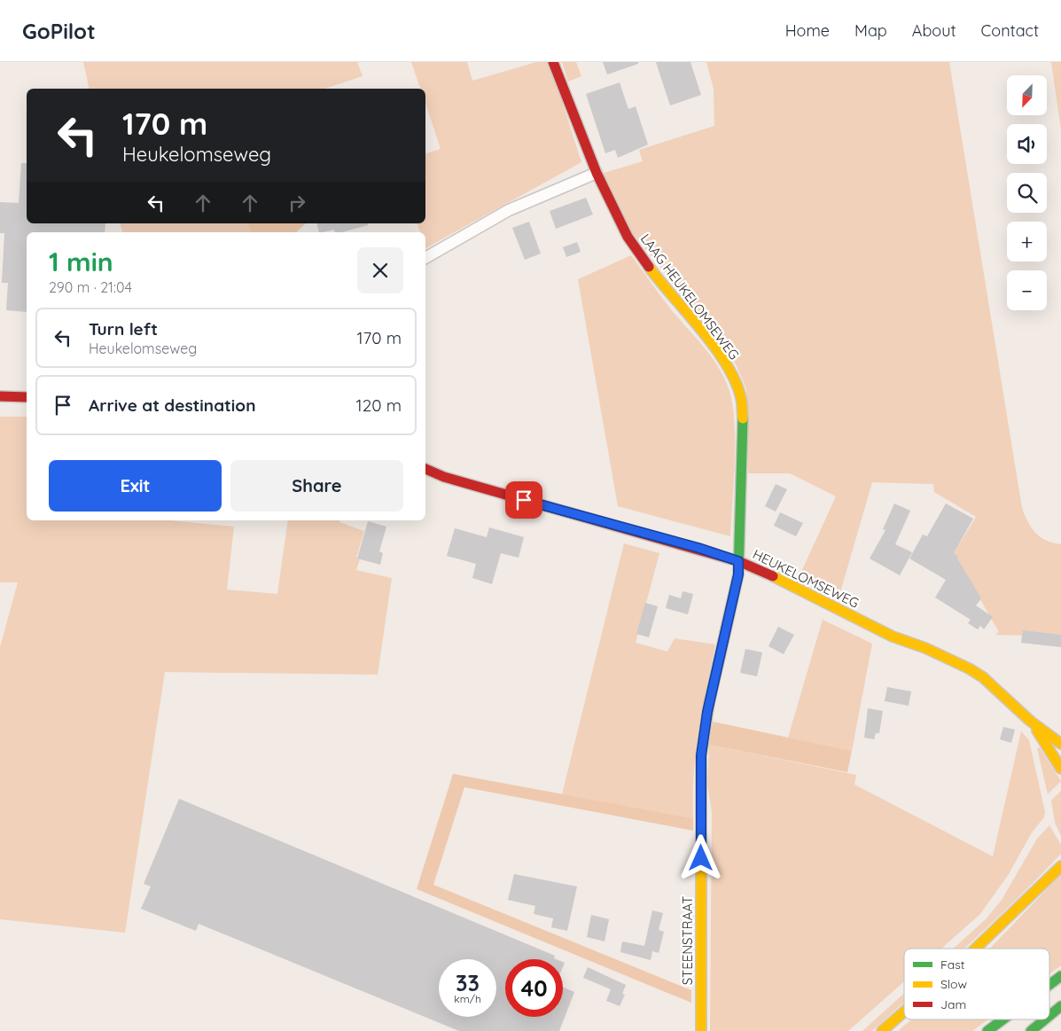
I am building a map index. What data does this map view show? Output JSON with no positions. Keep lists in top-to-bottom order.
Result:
{
  "streets": {
    "main road": ["LAAG HEUKELOMSEWEG", "HEUKELOMSEWEG", "STEENSTRAAT"]
  },
  "crossings": [
    ["LAAG HEUKELOMSEWEG", "HEUKELOMSEWEG"],
    ["LAAG HEUKELOMSEWEG", "STEENSTRAAT"],
    ["HEUKELOMSEWEG", "STEENSTRAAT"]
  ],
  "legend": ["Fast", "Slow", "Jam"],
  "north": "bottom left",
  "page": {
    "header": "GoPilot",
    "nav": [
      "Home",
      "Map",
      "About",
      "Contact"
    ],
    "map_buttons": ["+", "−"],
    "turn": ["170 m", "Heukelomseweg"],
    "heading": ["1 min", "290 m · 21:04"],
    "list": [
      {
        "name": "Turn left",
        "note": "Heukelomseweg",
        "value": "170 m"
      },
      {
        "name": "Arrive at destination",
        "value": "120 m"
      }
    ],
    "buttons": ["Exit", "Share"],
    "speed": "33 km/h",
    "limit": "40"
  }
}
